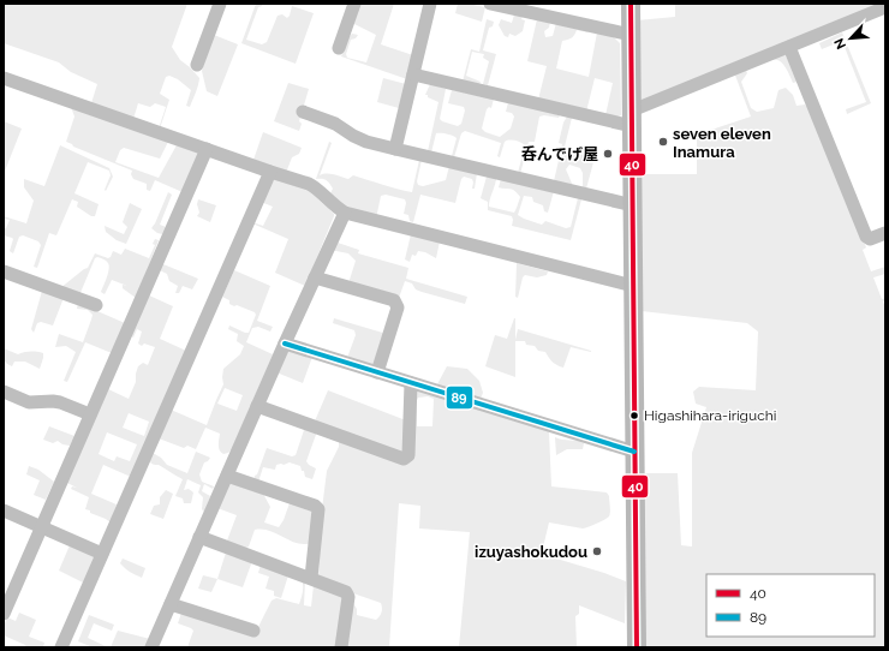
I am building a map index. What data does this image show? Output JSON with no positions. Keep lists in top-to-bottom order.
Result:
{
  "places": [
    "seven eleven Inamura",
    "呑んでげ屋",
    "Higashihara-iriguchi",
    "izuyashokudou"
  ],
  "lines": ["transit line 40", "transit line 89"],
  "legend": ["40", "89"],
  "north": "bottom left"
}
